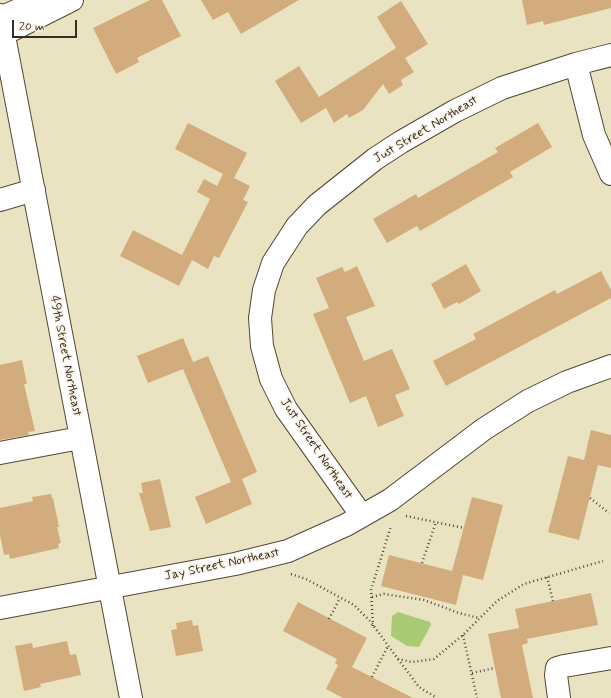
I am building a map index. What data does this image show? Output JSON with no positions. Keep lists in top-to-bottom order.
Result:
{
  "streets": {
    "street": ["Just Street Northeast", "49th Street Northeast", "Jay Street Northeast"]
  },
  "crossings": [
    ["Just Street Northeast", "Jay Street Northeast"],
    ["49th Street Northeast", "Jay Street Northeast"]
  ],
  "scale_bar": "20 m"
}
